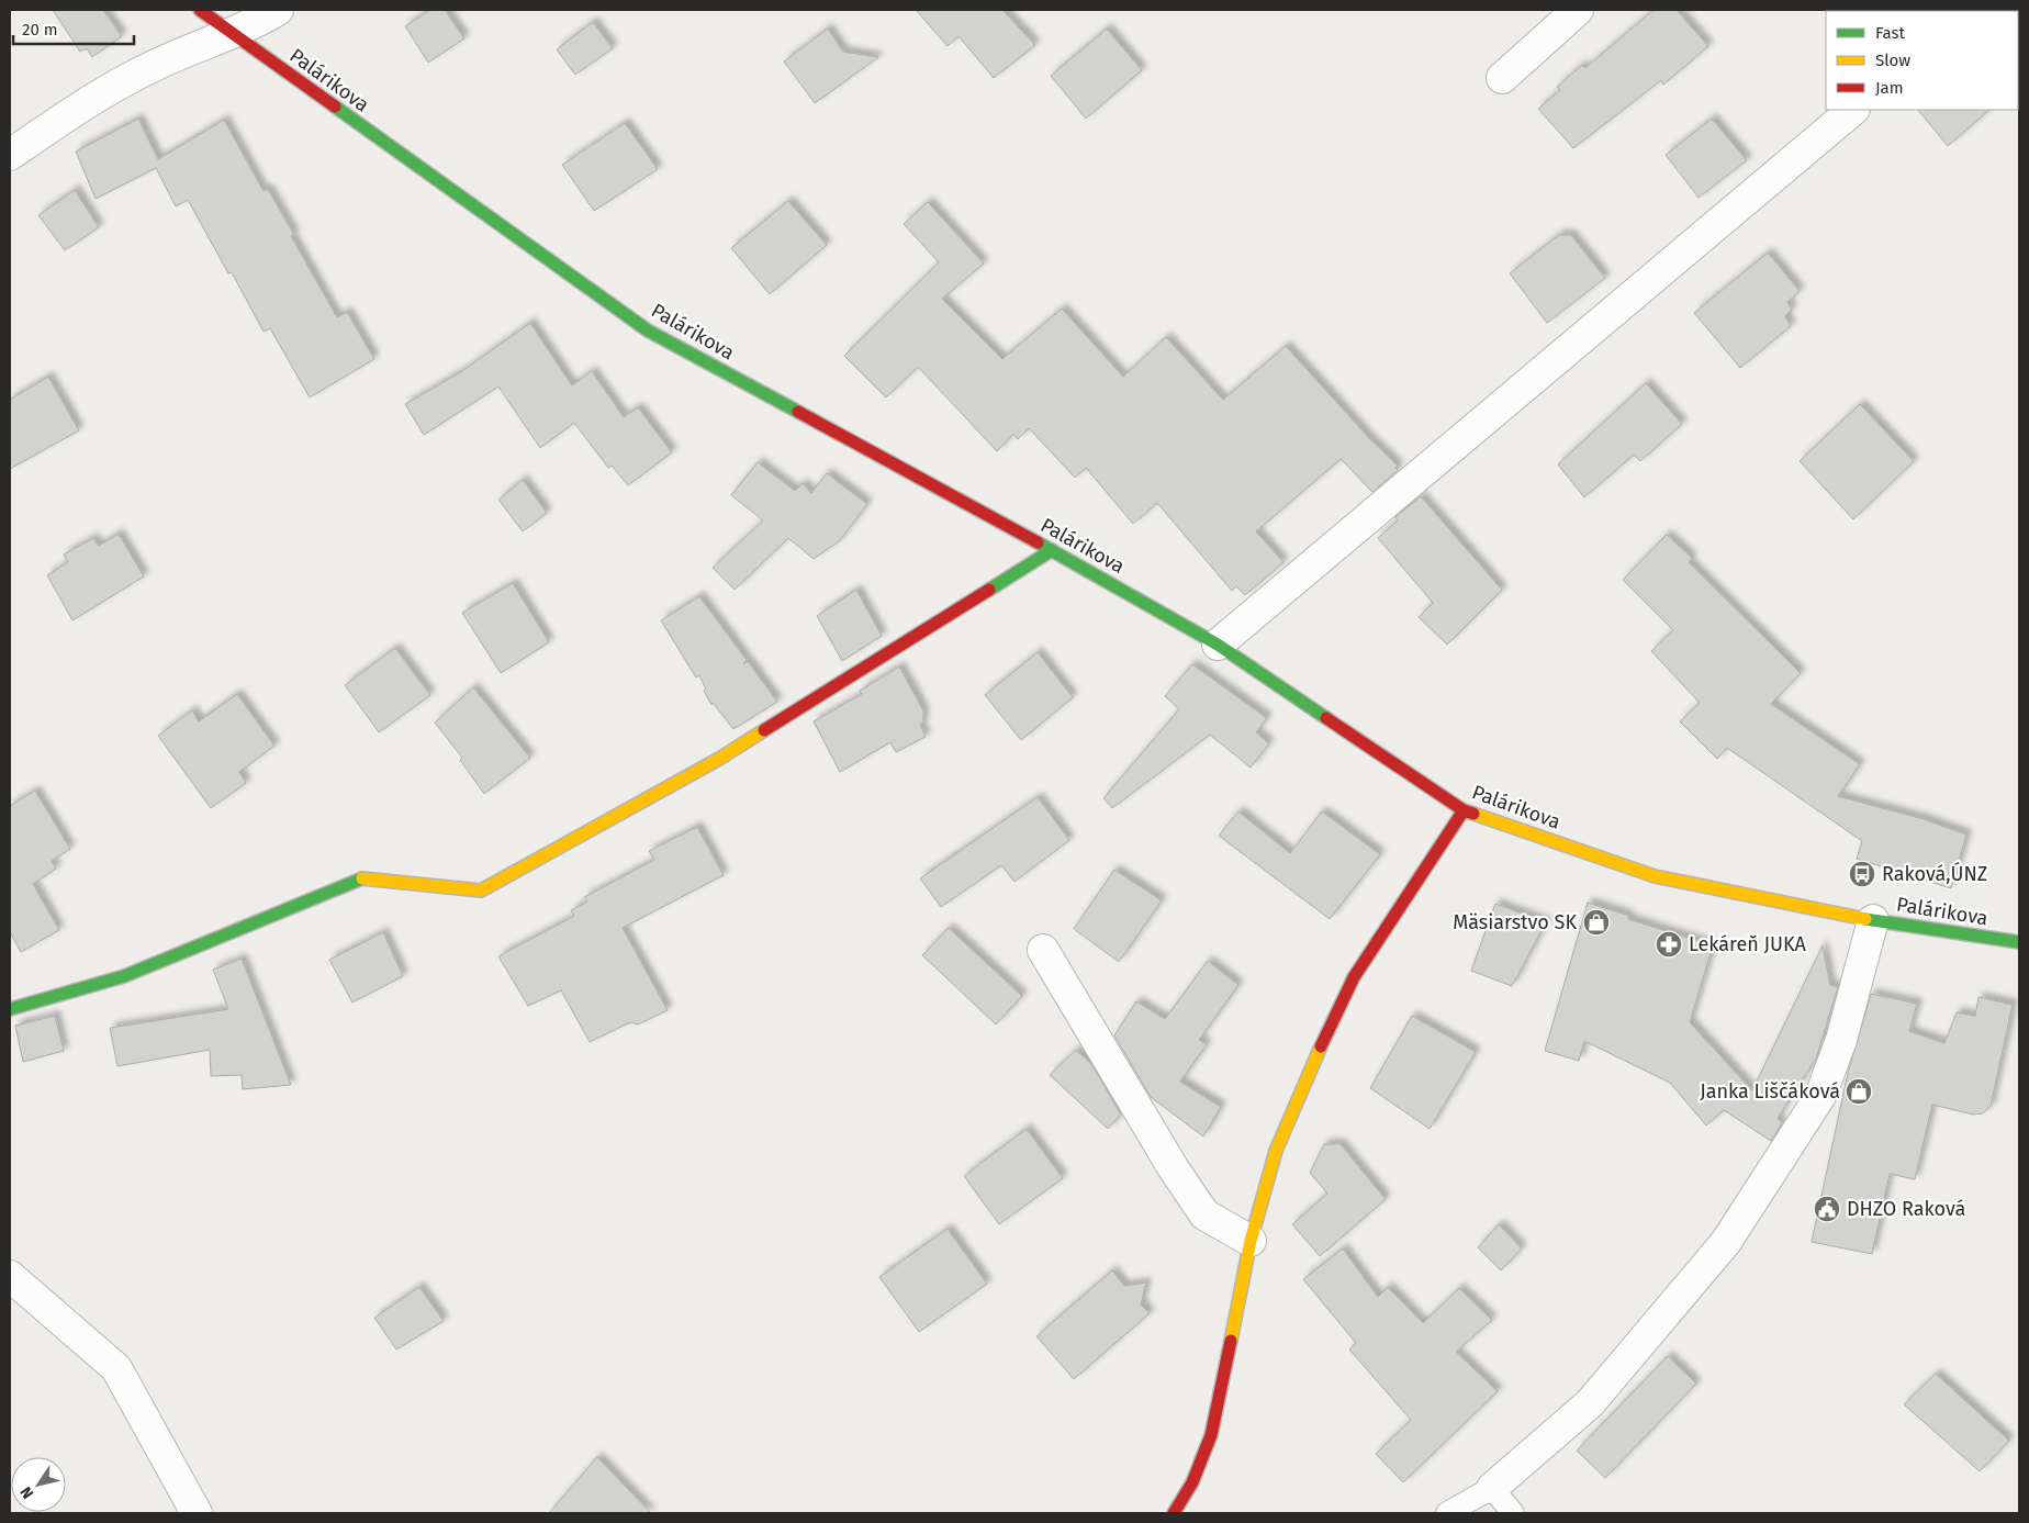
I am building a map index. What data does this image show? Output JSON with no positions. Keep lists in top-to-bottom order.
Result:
{
  "streets": {
    "main road": ["Palárikova"]
  },
  "places": {
    "bus stop": ["Raková,ÚNZ"],
    "shop": ["Mäsiarstvo SK", "Janka Liščáková"],
    "pharmacy": ["Lekáreň JUKA"],
    "public building": ["DHZO Raková"]
  },
  "legend": ["Fast", "Slow", "Jam"],
  "scale_bar": "20 m",
  "north": "bottom left"
}
